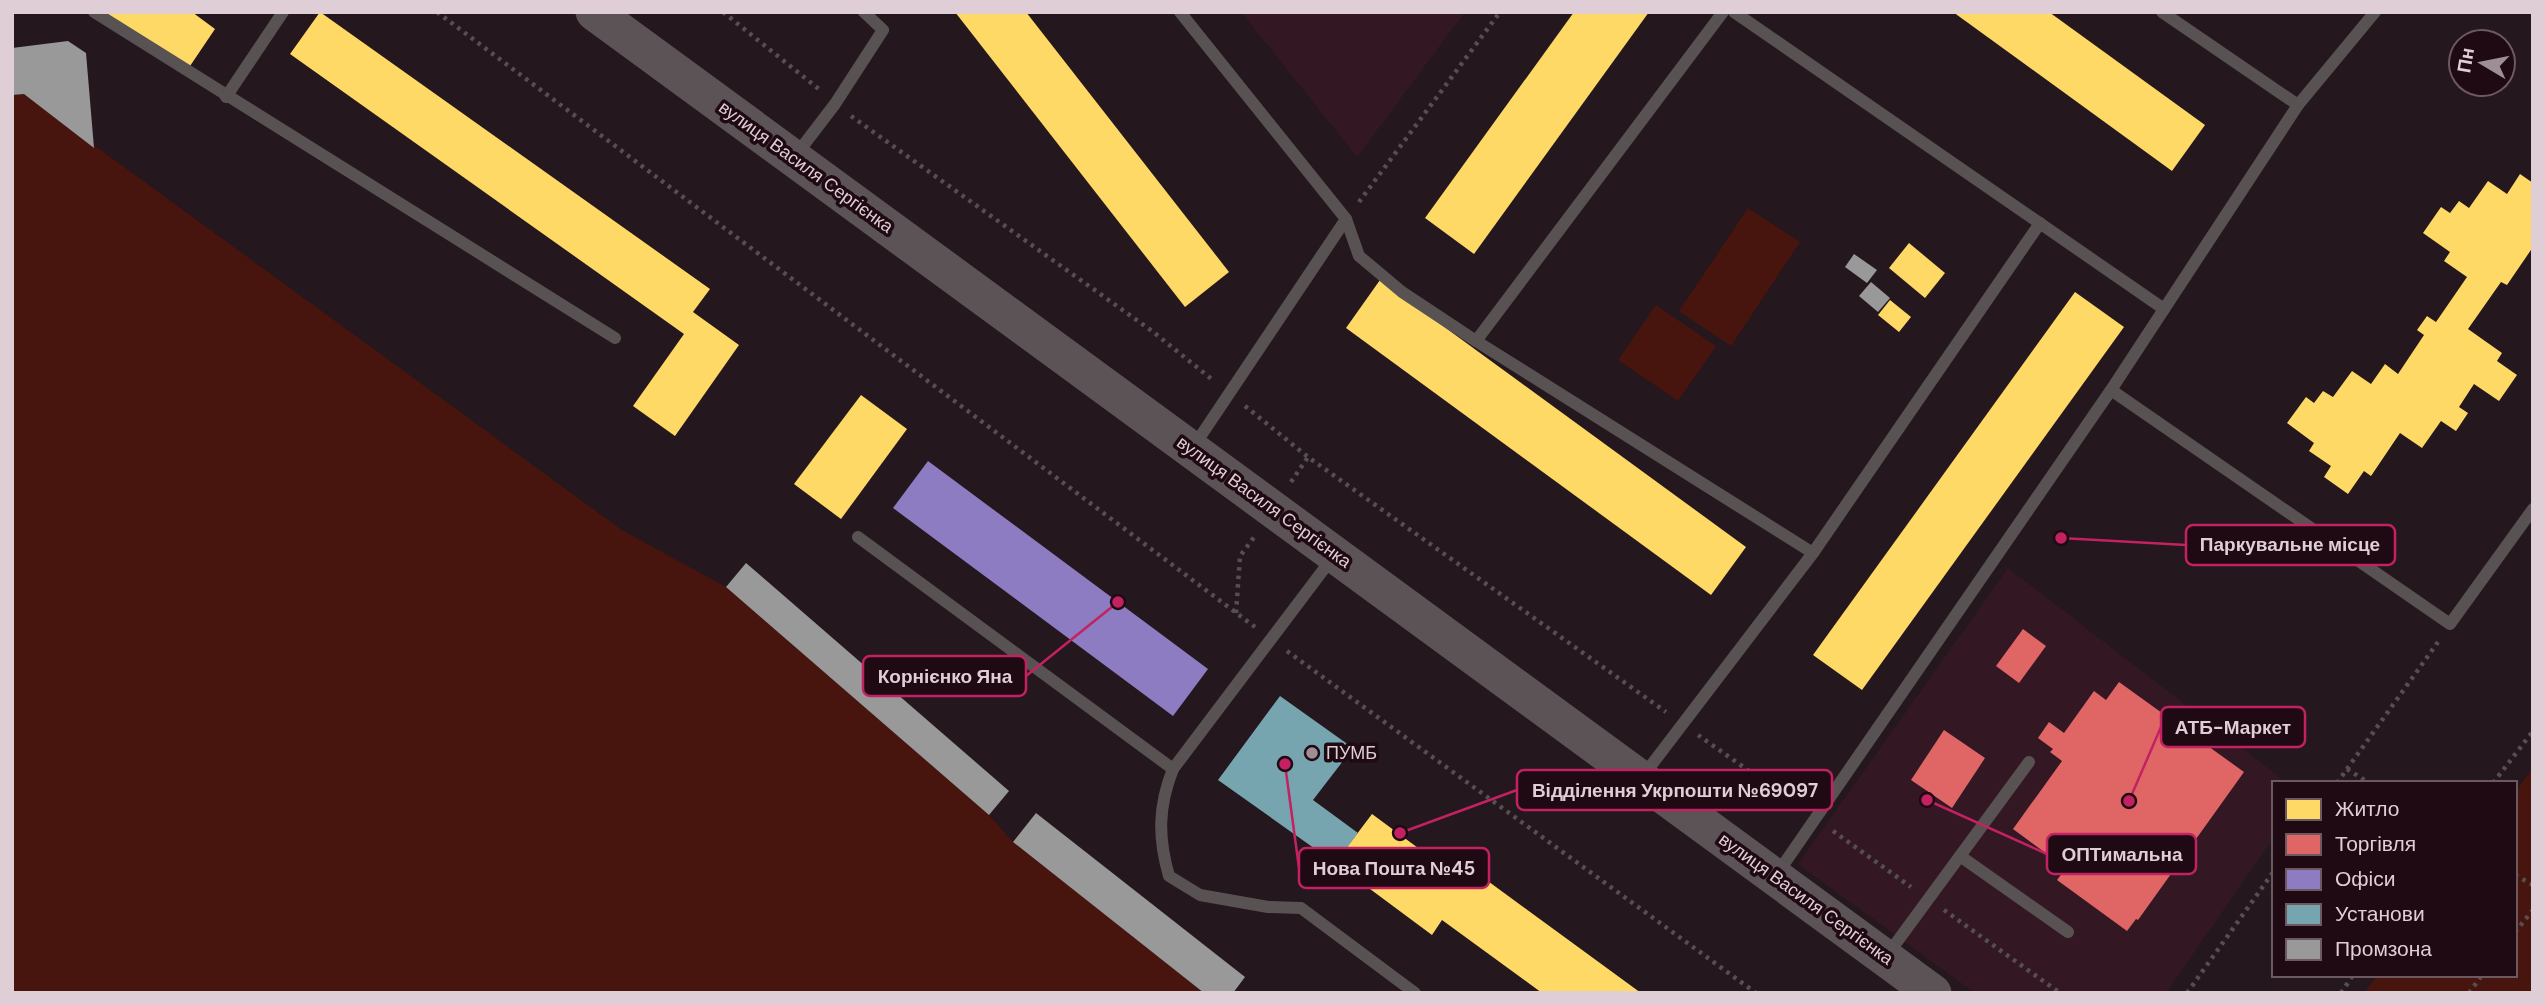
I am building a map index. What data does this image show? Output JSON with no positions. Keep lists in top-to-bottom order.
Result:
{
  "streets": {
    "main road": ["вулиця Василя Сергієнка"]
  },
  "places": [
    "Паркувальне місце",
    "Корнієнко Яна",
    "ПУМБ",
    "Нова Пошта №45",
    "ОПТимальна",
    "АТБ-Маркет",
    "Відділення Укрпошти №69097"
  ],
  "legend": [
    "Житло",
    "Торгівля",
    "Офіси",
    "Установи",
    "Промзона"
  ],
  "north": "left"
}
